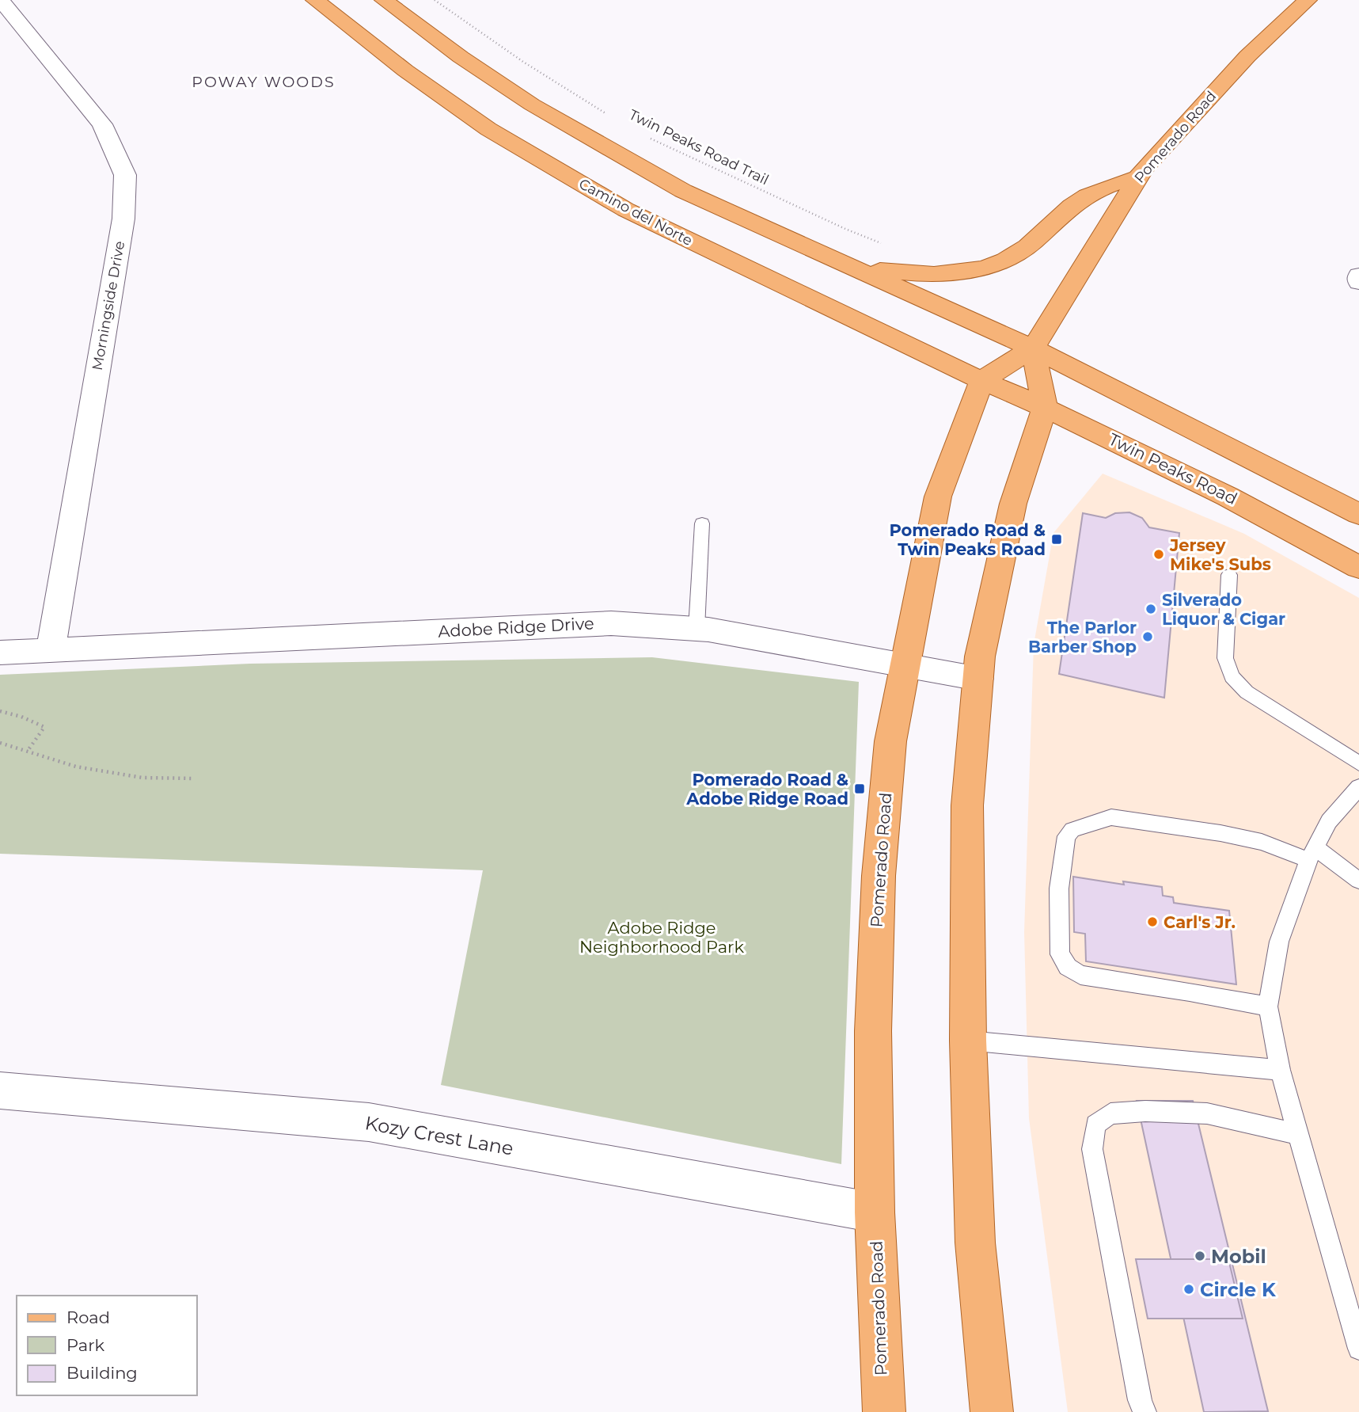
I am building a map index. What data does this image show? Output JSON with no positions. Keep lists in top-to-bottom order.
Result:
{
  "streets": {
    "main road": ["Pomerado Road", "Camino del Norte", "Twin Peaks Road"],
    "street": ["Morningside Drive", "Adobe Ridge Drive", "Kozy Crest Lane"],
    "path": ["Twin Peaks Road Trail"]
  },
  "crossings": [
    ["Pomerado Road", "Camino del Norte"],
    ["Pomerado Road", "Twin Peaks Road"],
    ["Pomerado Road", "Adobe Ridge Drive"],
    ["Pomerado Road", "Kozy Crest Lane"],
    ["Camino del Norte", "Twin Peaks Road"],
    ["Morningside Drive", "Adobe Ridge Drive"]
  ],
  "districts": ["POWAY WOODS"],
  "parks": ["Adobe Ridge Neighborhood Park"],
  "places": {
    "transit": ["Pomerado Road & Twin Peaks Road", "Pomerado Road & Adobe Ridge Road"],
    "other": [
      "Jersey Mike's Subs",
      "Silverado Liquor & Cigar",
      "The Parlor Barber Shop",
      "Carl's Jr.",
      "Mobil",
      "Circle K"
    ]
  },
  "legend": ["Road", "Park", "Building"]
}
